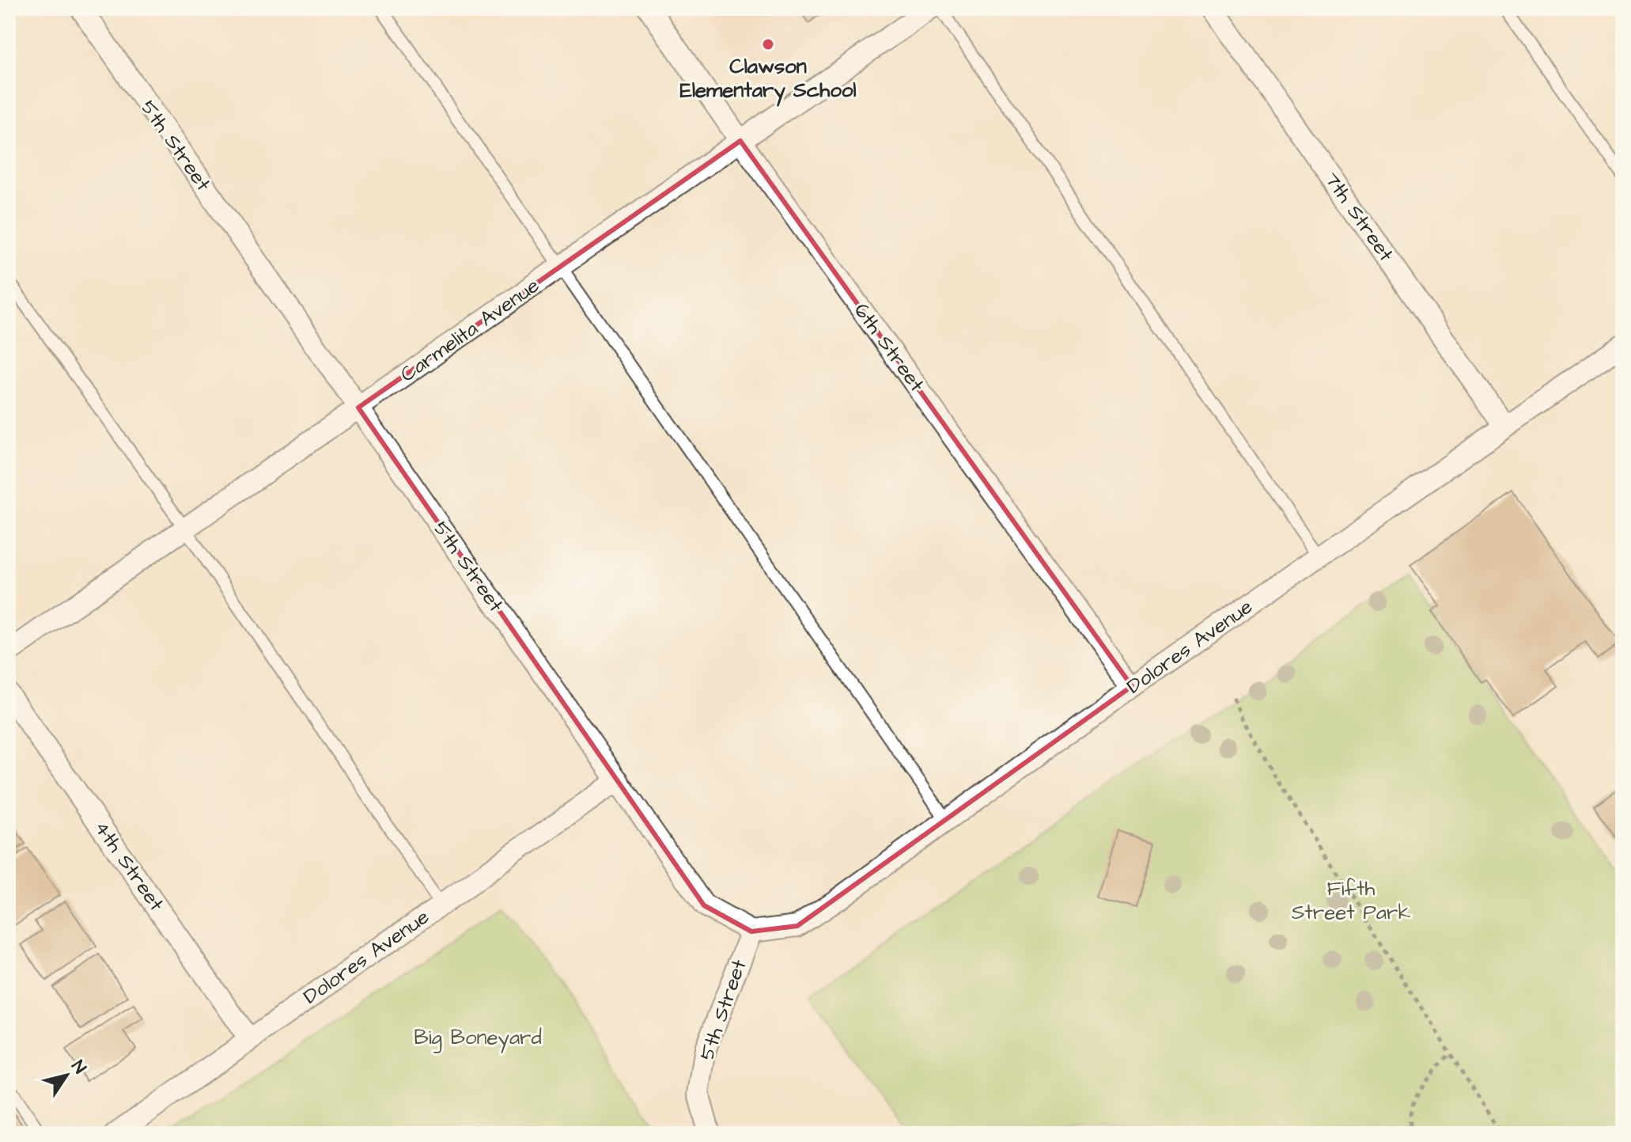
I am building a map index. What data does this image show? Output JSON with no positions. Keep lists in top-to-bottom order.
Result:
{
  "streets": {
    "street": [
      "5th Street",
      "7th Street",
      "Carmelita Avenue",
      "6th Street",
      "Dolores Avenue",
      "4th Street"
    ]
  },
  "crossings": [
    ["5th Street", "Carmelita Avenue"],
    ["5th Street", "Dolores Avenue"],
    ["7th Street", "Dolores Avenue"],
    ["Carmelita Avenue", "6th Street"],
    ["6th Street", "Dolores Avenue"],
    ["Dolores Avenue", "4th Street"]
  ],
  "parks": ["Fifth Street Park", "Big Boneyard"],
  "places": ["Clawson Elementary School"],
  "north": "top right"
}
